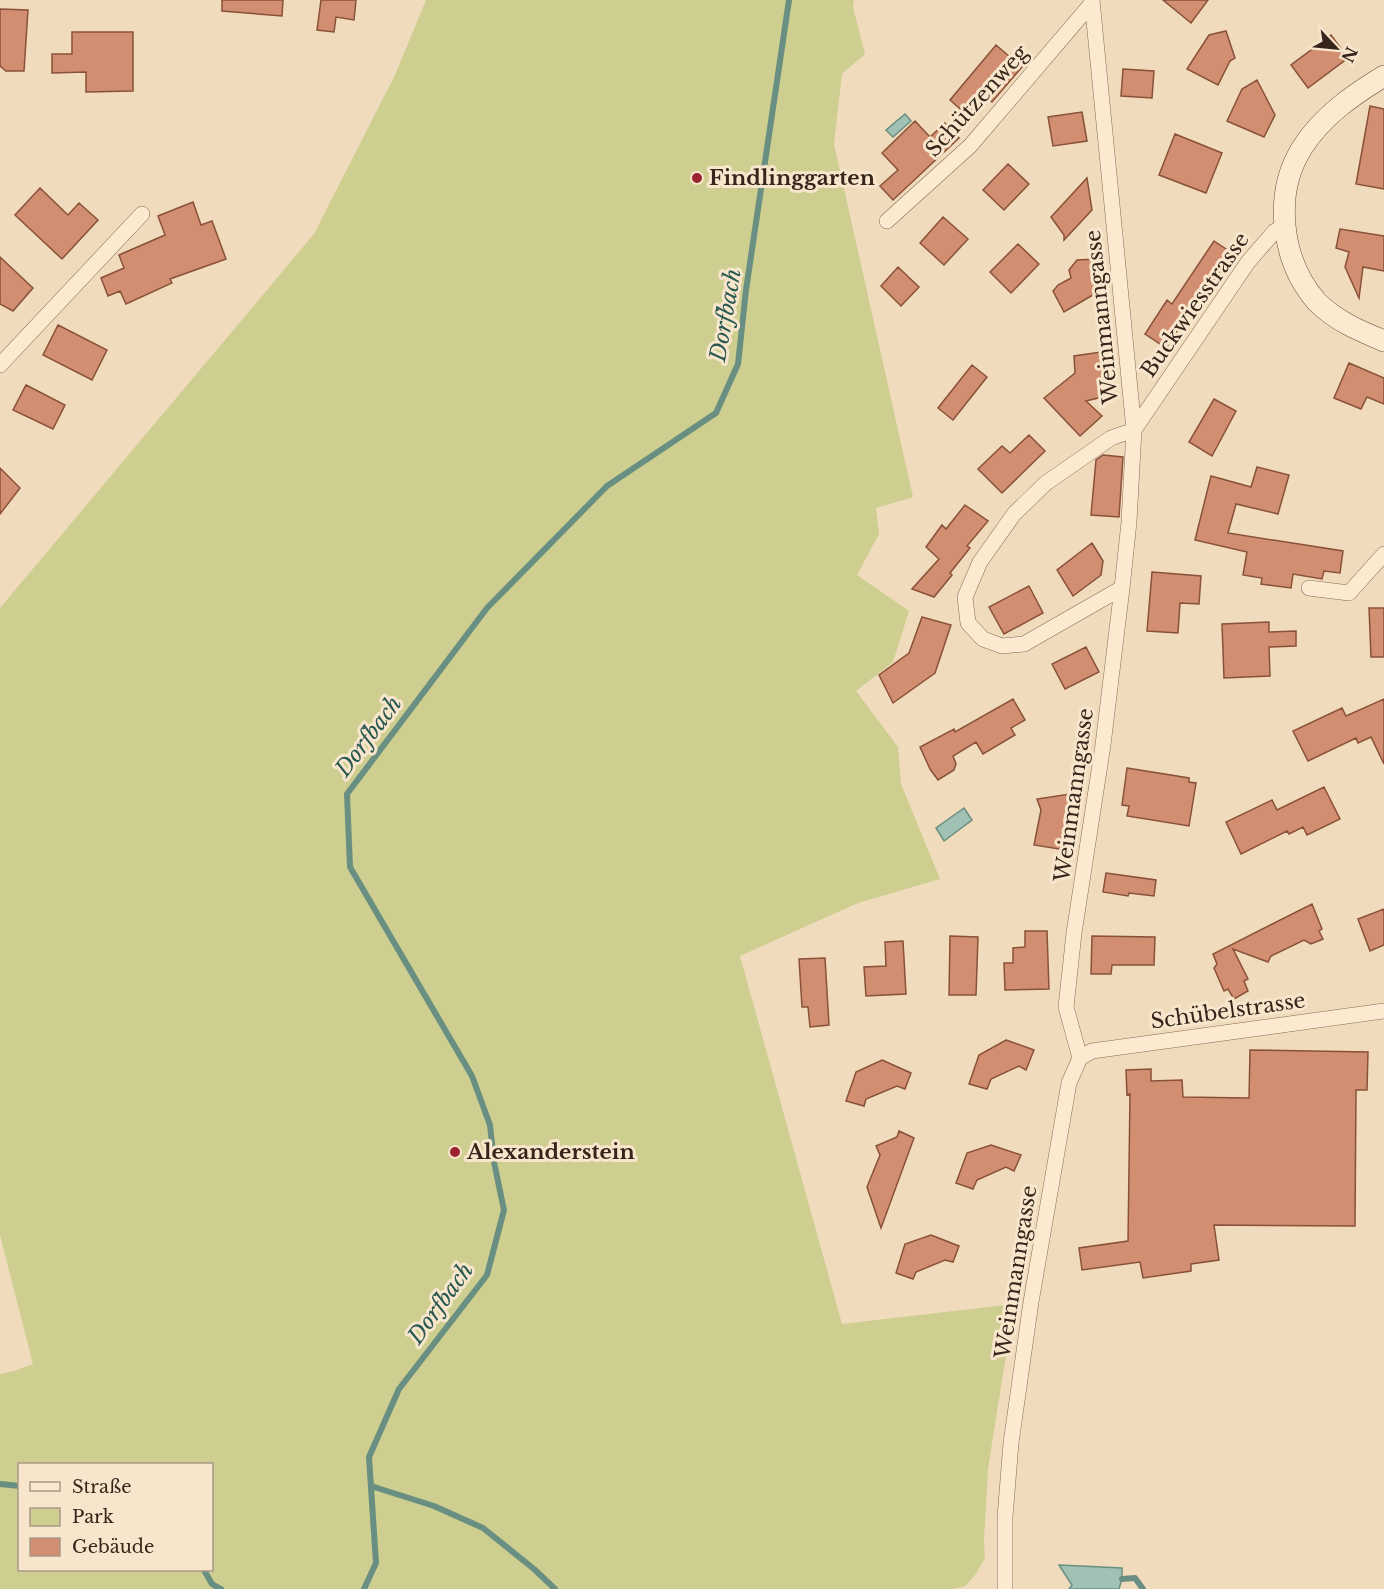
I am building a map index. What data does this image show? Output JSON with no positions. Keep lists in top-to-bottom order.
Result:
{
  "streets": {
    "street": [
      "Schützenweg",
      "Buckwiesstrasse",
      "Weinmanngasse",
      "Schübelstrasse"
    ]
  },
  "crossings": [
    ["Schützenweg", "Weinmanngasse"],
    ["Buckwiesstrasse", "Weinmanngasse"],
    ["Weinmanngasse", "Schübelstrasse"]
  ],
  "water": ["Dorfbach"],
  "places": ["Findlinggarten", "Alexanderstein"],
  "legend": ["Straße", "Park", "Gebäude"],
  "north": "bottom right"
}
